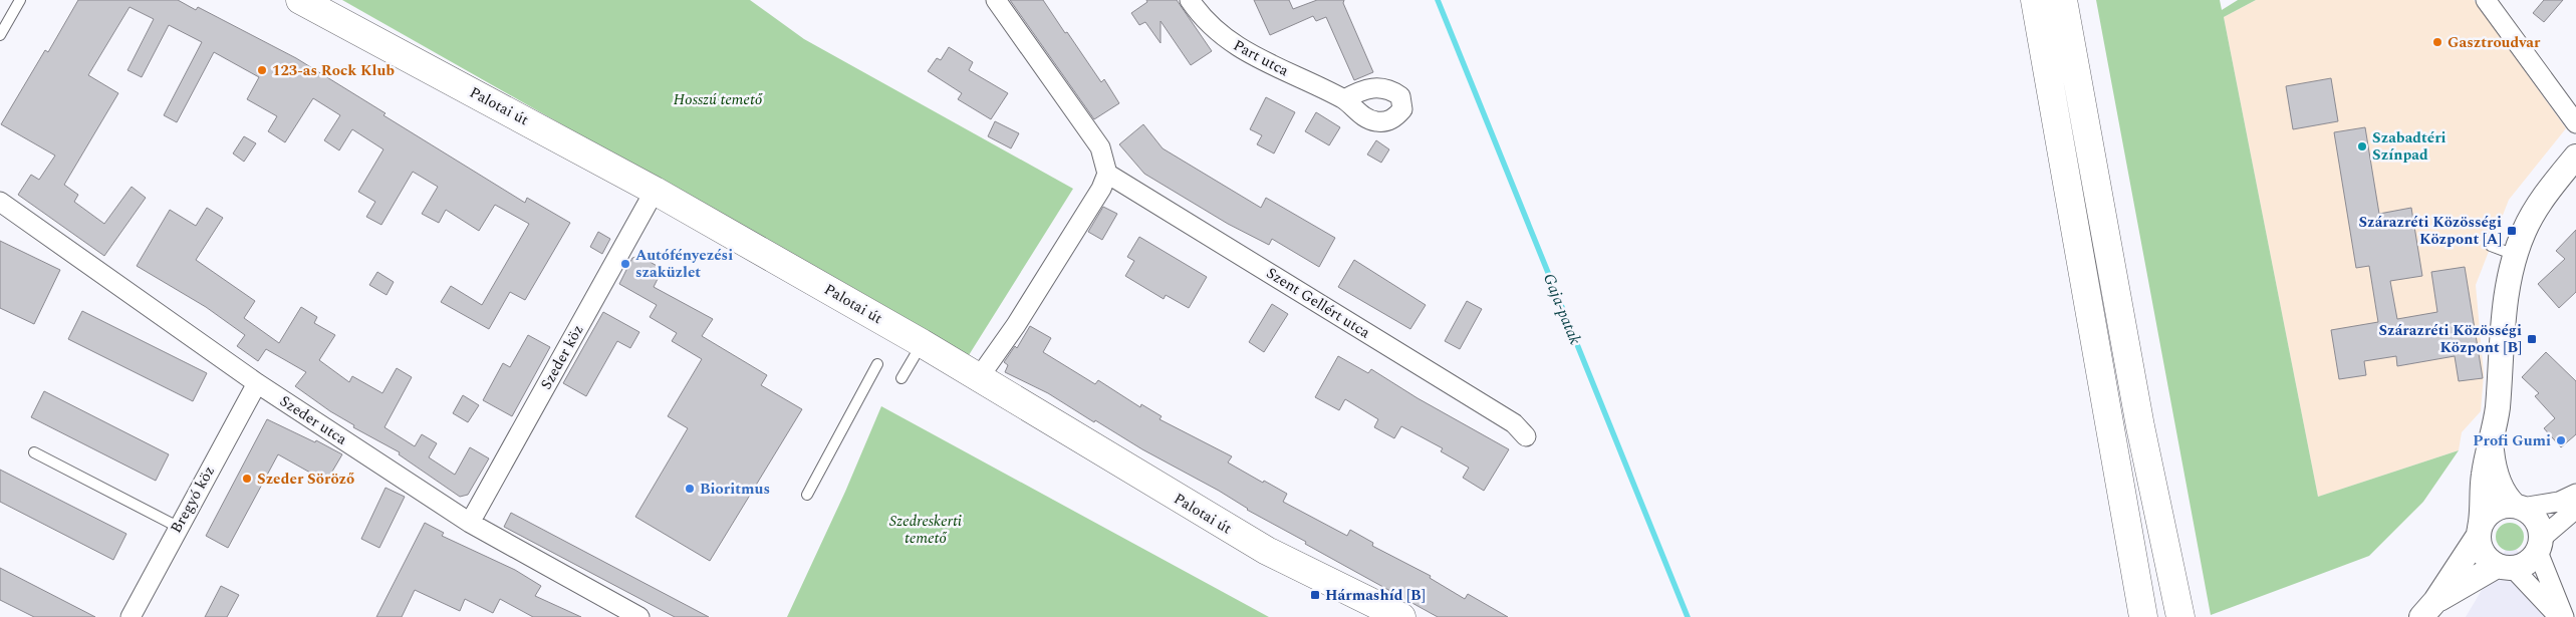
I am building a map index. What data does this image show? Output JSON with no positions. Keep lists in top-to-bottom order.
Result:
{
  "streets": {
    "main road": ["Palotai út"],
    "street": [
      "Part utca",
      "Szent Gellért utca",
      "Szeder köz",
      "Szeder utca",
      "Bregyó köz"
    ]
  },
  "crossings": [
    ["Palotai út", "Szeder köz"],
    ["Szeder köz", "Szeder utca"],
    ["Szeder utca", "Bregyó köz"]
  ],
  "water": ["Gaja-patak"],
  "parks": ["Hosszú temető", "Szedreskerti temető"],
  "places": {
    "other": [
      "Gasztroudvar",
      "123-as Rock Klub",
      "Szabadtéri Színpad",
      "Autófényezési szaküzlet",
      "Profi Gumi",
      "Szeder Söröző",
      "Bioritmus"
    ],
    "transit": ["Szárazréti Közösségi Központ [A]", "Szárazréti Közösségi Központ [B]", "Hármashíd [B]"]
  }
}
